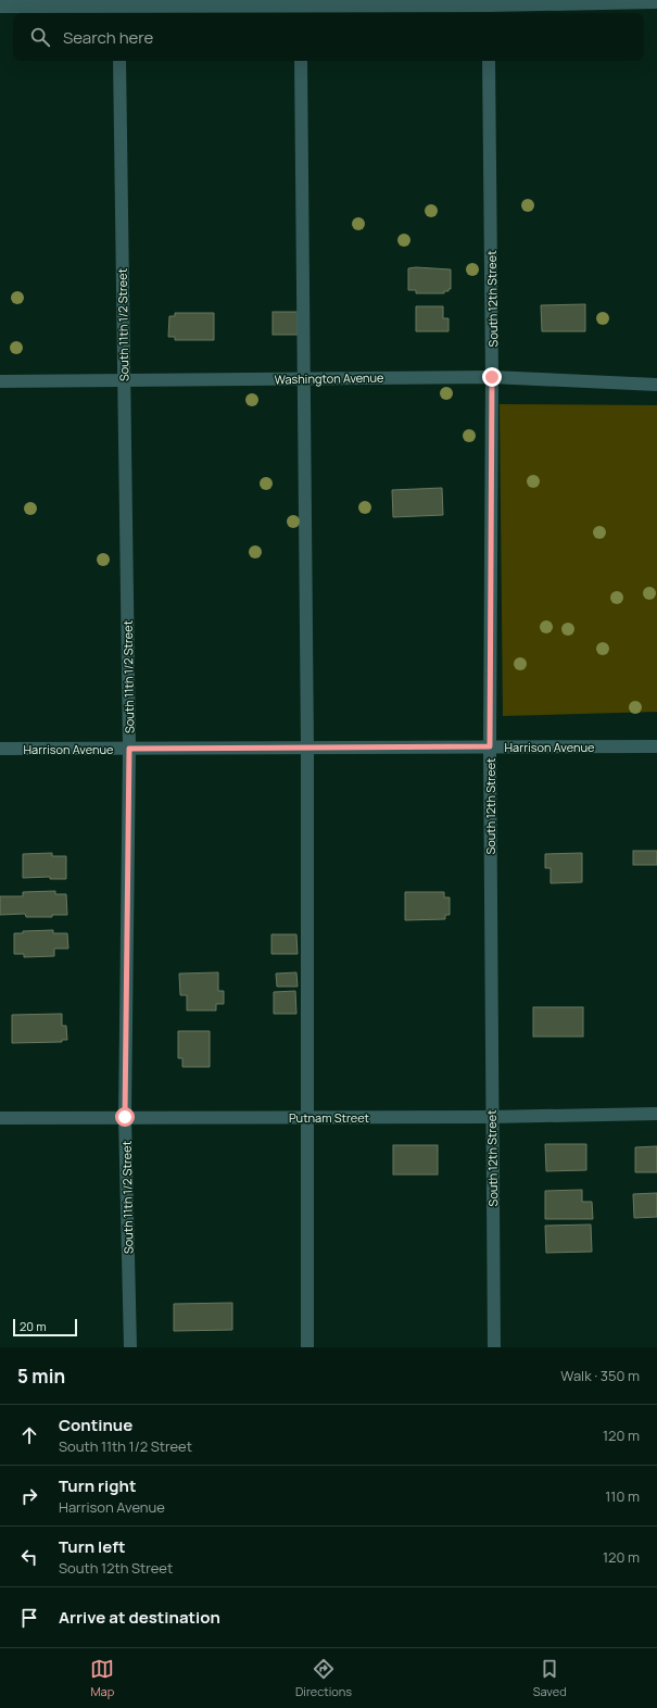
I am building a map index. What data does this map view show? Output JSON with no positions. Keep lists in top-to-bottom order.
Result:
{
  "streets": {
    "street": [
      "South 12th Street",
      "South 11th 1/2 Street",
      "Washington Avenue",
      "Harrison Avenue",
      "Putnam Street"
    ]
  },
  "crossings": [
    ["South 12th Street", "Washington Avenue"],
    ["South 12th Street", "Harrison Avenue"],
    ["South 12th Street", "Putnam Street"],
    ["South 11th 1/2 Street", "Washington Avenue"],
    ["South 11th 1/2 Street", "Harrison Avenue"],
    ["South 11th 1/2 Street", "Putnam Street"]
  ],
  "scale_bar": "20 m",
  "page": {
    "search": "Search here",
    "scale": "20 m",
    "heading": ["5 min", "Walk · 350 m"],
    "list": [
      ["Continue", "South 11th 1/2 Street", "120 m"],
      ["Turn right", "Harrison Avenue", "110 m"],
      ["Turn left", "South 12th Street", "120 m"],
      "Arrive at destination"
    ],
    "nav": ["Map", "Directions", "Saved"]
  }
}
